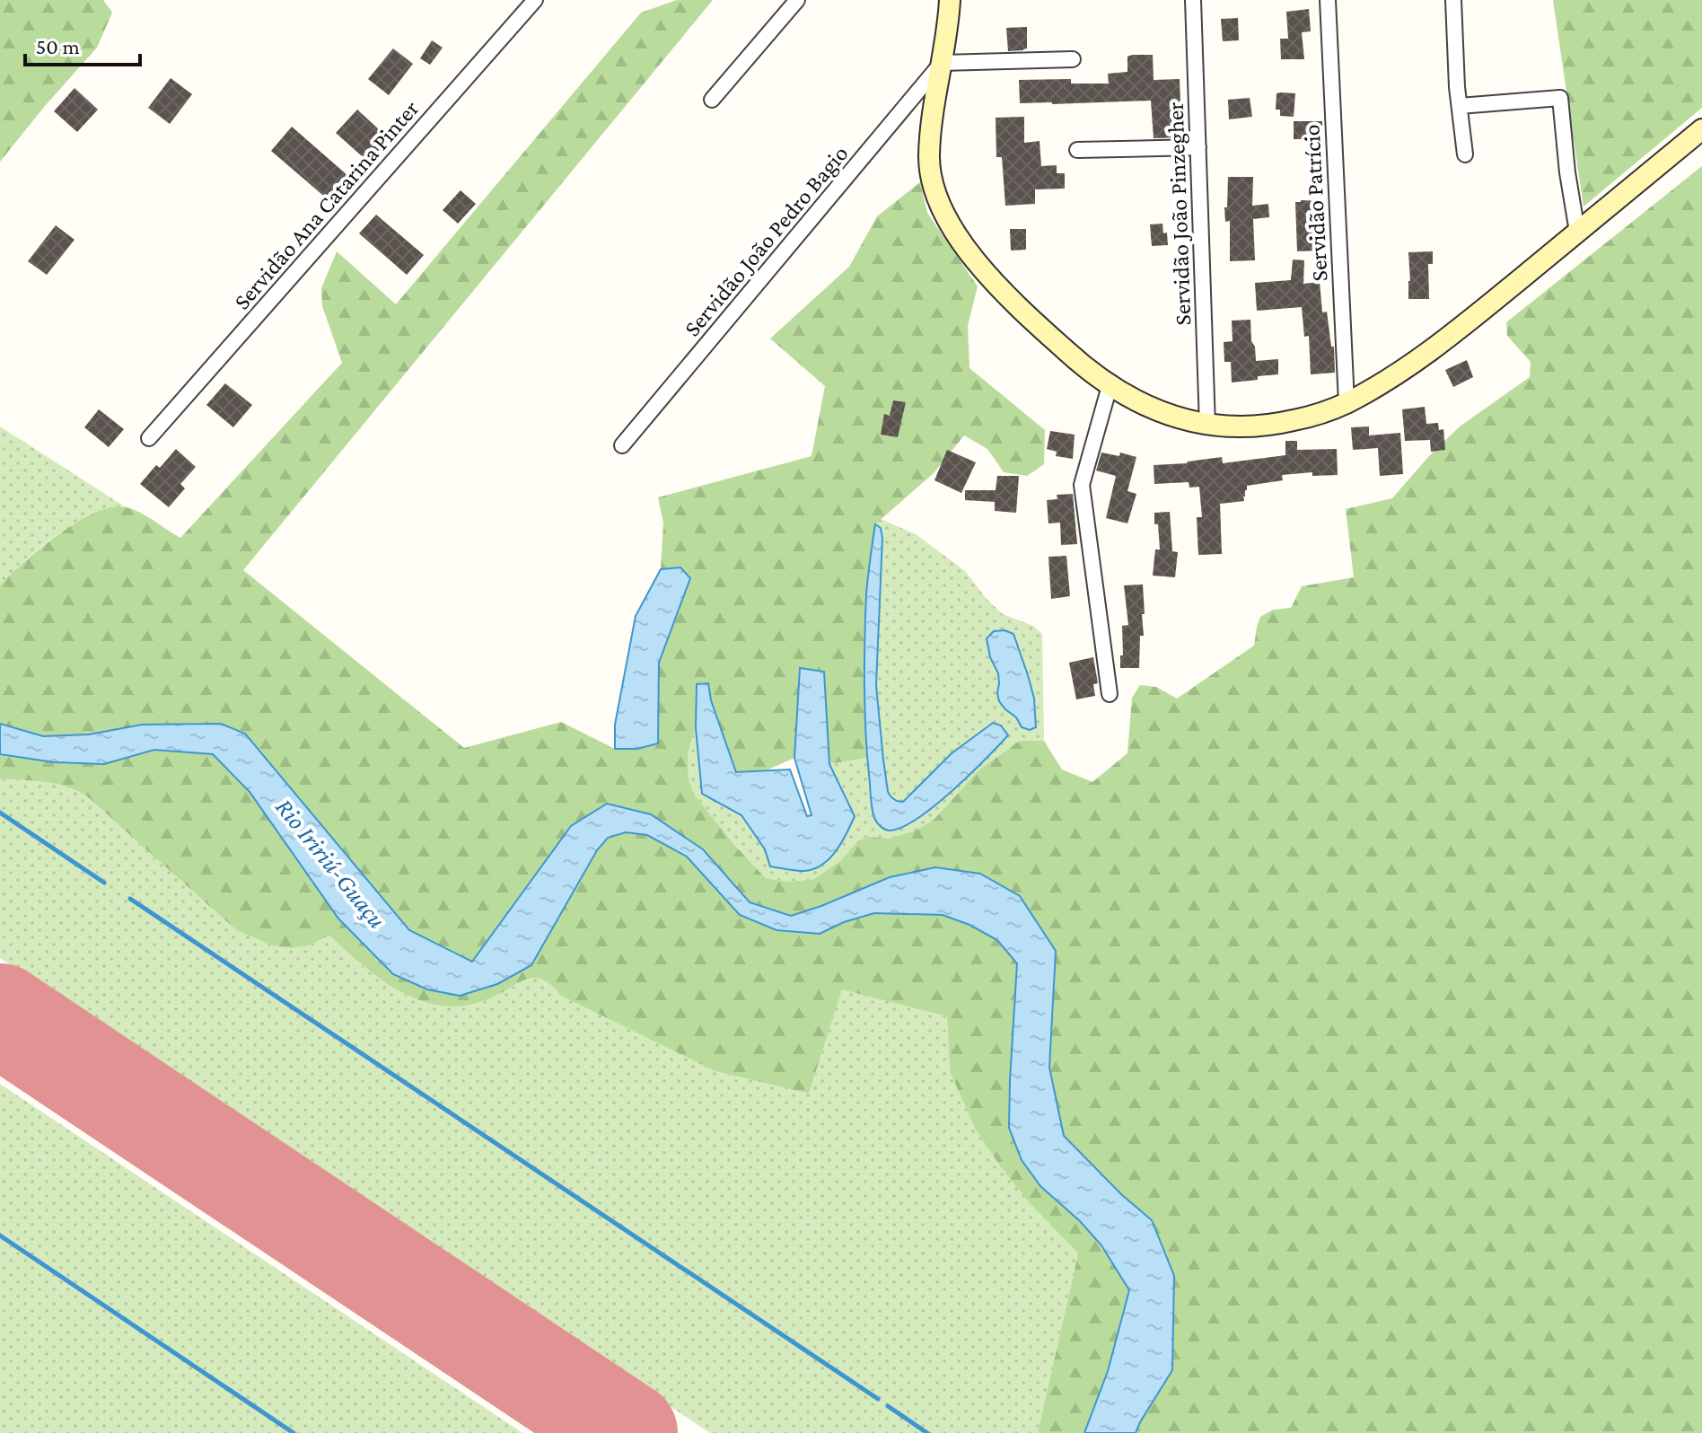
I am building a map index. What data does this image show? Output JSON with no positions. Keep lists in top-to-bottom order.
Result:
{
  "streets": {
    "street": [
      "Servidão Patrício",
      "Servidão Ana Catarina Pinter",
      "Servidão João Pinzegher",
      "Servidão João Pedro Bagio"
    ]
  },
  "water": ["Rio Iririú-Guaçu"],
  "scale_bar": "50 m"
}
